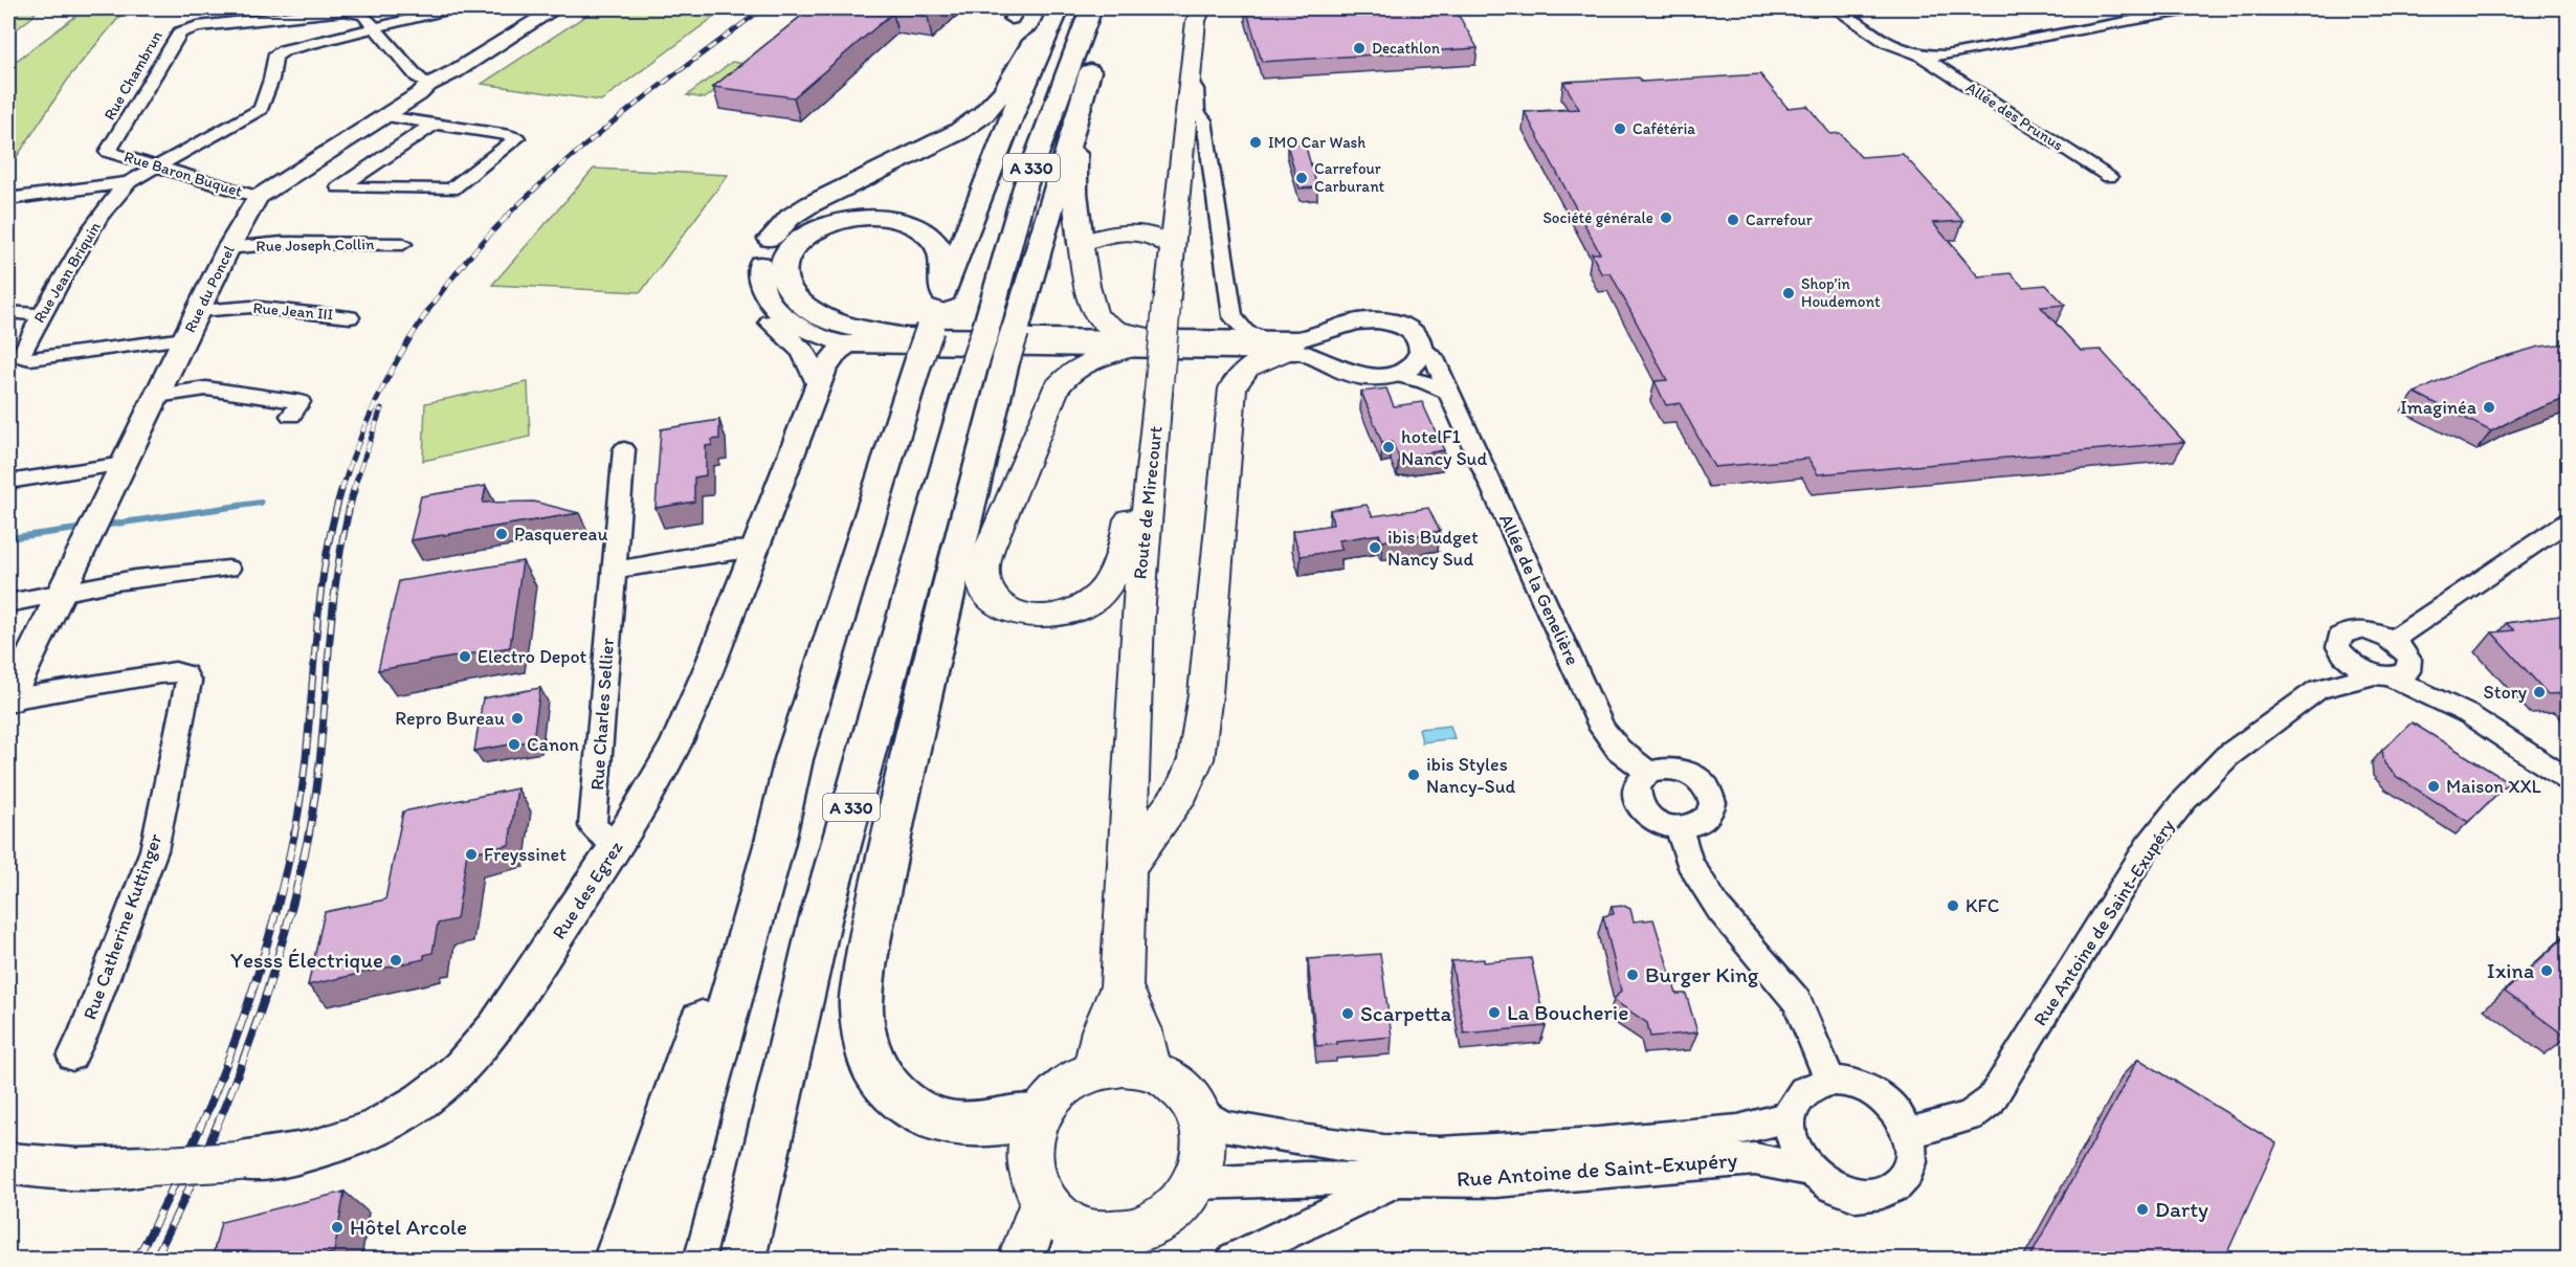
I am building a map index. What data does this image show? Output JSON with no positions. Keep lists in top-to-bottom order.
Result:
{
  "streets": {
    "highway": ["A 330"],
    "main road": ["Route de Mirecourt"],
    "street": [
      "Rue Chambrun",
      "Allée des Prunus",
      "Rue Baron Buquet",
      "Rue Joseph Collin",
      "Rue Jean Briquin",
      "Rue du Poncel",
      "Rue Jean III",
      "Allée de la Genelière",
      "Rue Charles Sellier",
      "Rue des Egrez",
      "Rue Antoine de Saint-Exupéry",
      "Rue Catherine Kuttinger"
    ]
  },
  "crossings": [
    ["Rue Chambrun", "Rue Baron Buquet"],
    ["Rue Chambrun", "Rue du Poncel"],
    ["Rue Baron Buquet", "Rue du Poncel"],
    ["Rue Joseph Collin", "Rue du Poncel"],
    ["Rue Jean Briquin", "Rue du Poncel"],
    ["Rue du Poncel", "Rue Jean III"],
    ["Rue du Poncel", "Rue Catherine Kuttinger"],
    ["Route de Mirecourt", "Rue Antoine de Saint-Exupéry"],
    ["Rue Charles Sellier", "Rue des Egrez"]
  ],
  "places": [
    "Decathlon",
    "Cafétéria",
    "IMO Car Wash",
    "Carrefour Carburant",
    "Société générale",
    "Carrefour",
    "Shop’in Houdemont",
    "Imaginéa",
    "hotelF1 Nancy Sud",
    "Pasquereau",
    "ibis Budget Nancy Sud",
    "Electro Depot",
    "Story",
    "Repro Bureau",
    "Canon",
    "ibis Styles Nancy-Sud",
    "Maison XXL",
    "Freyssinet",
    "KFC",
    "Yesss Électrique",
    "Ixina",
    "Burger King",
    "La Boucherie",
    "Scarpetta",
    "Darty",
    "Hôtel Arcole"
  ]
}
